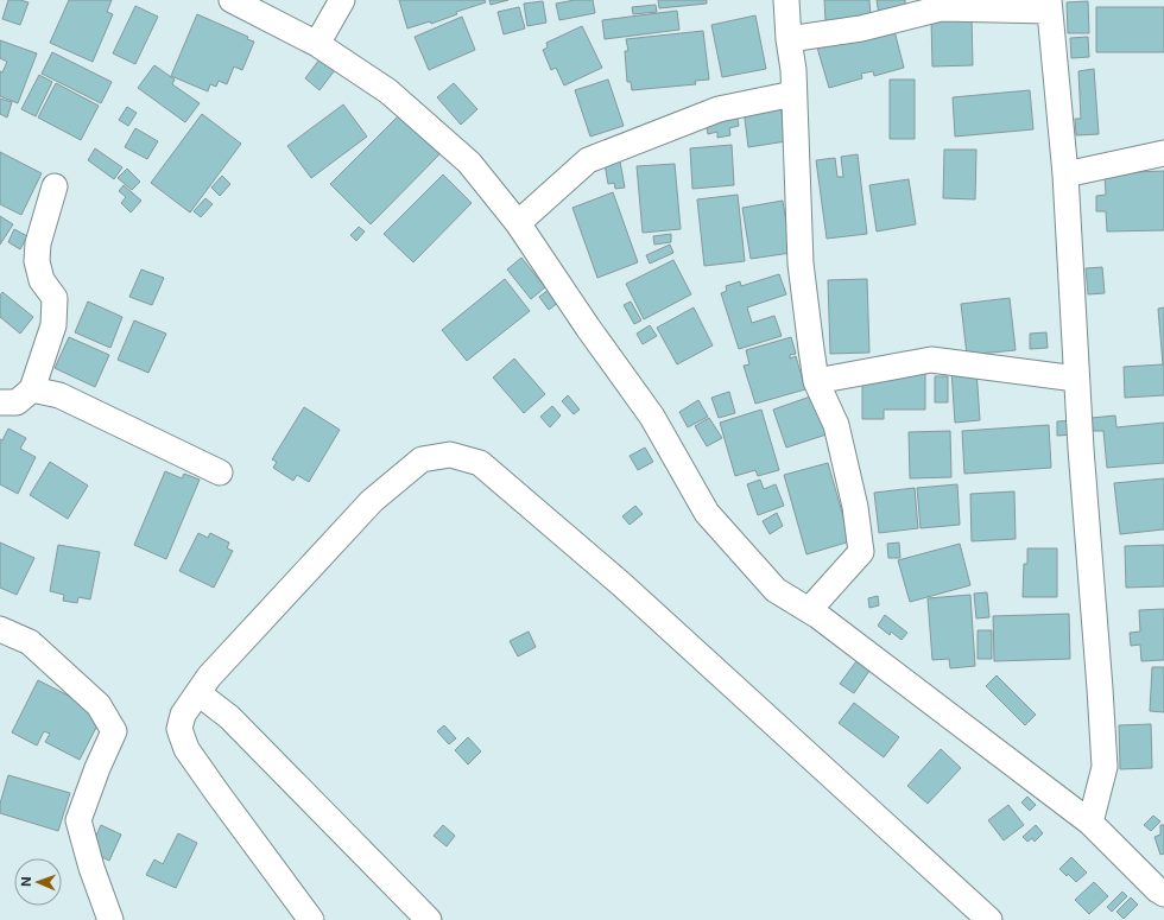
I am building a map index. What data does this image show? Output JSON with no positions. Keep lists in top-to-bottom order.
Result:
{
  "north": "left"
}
